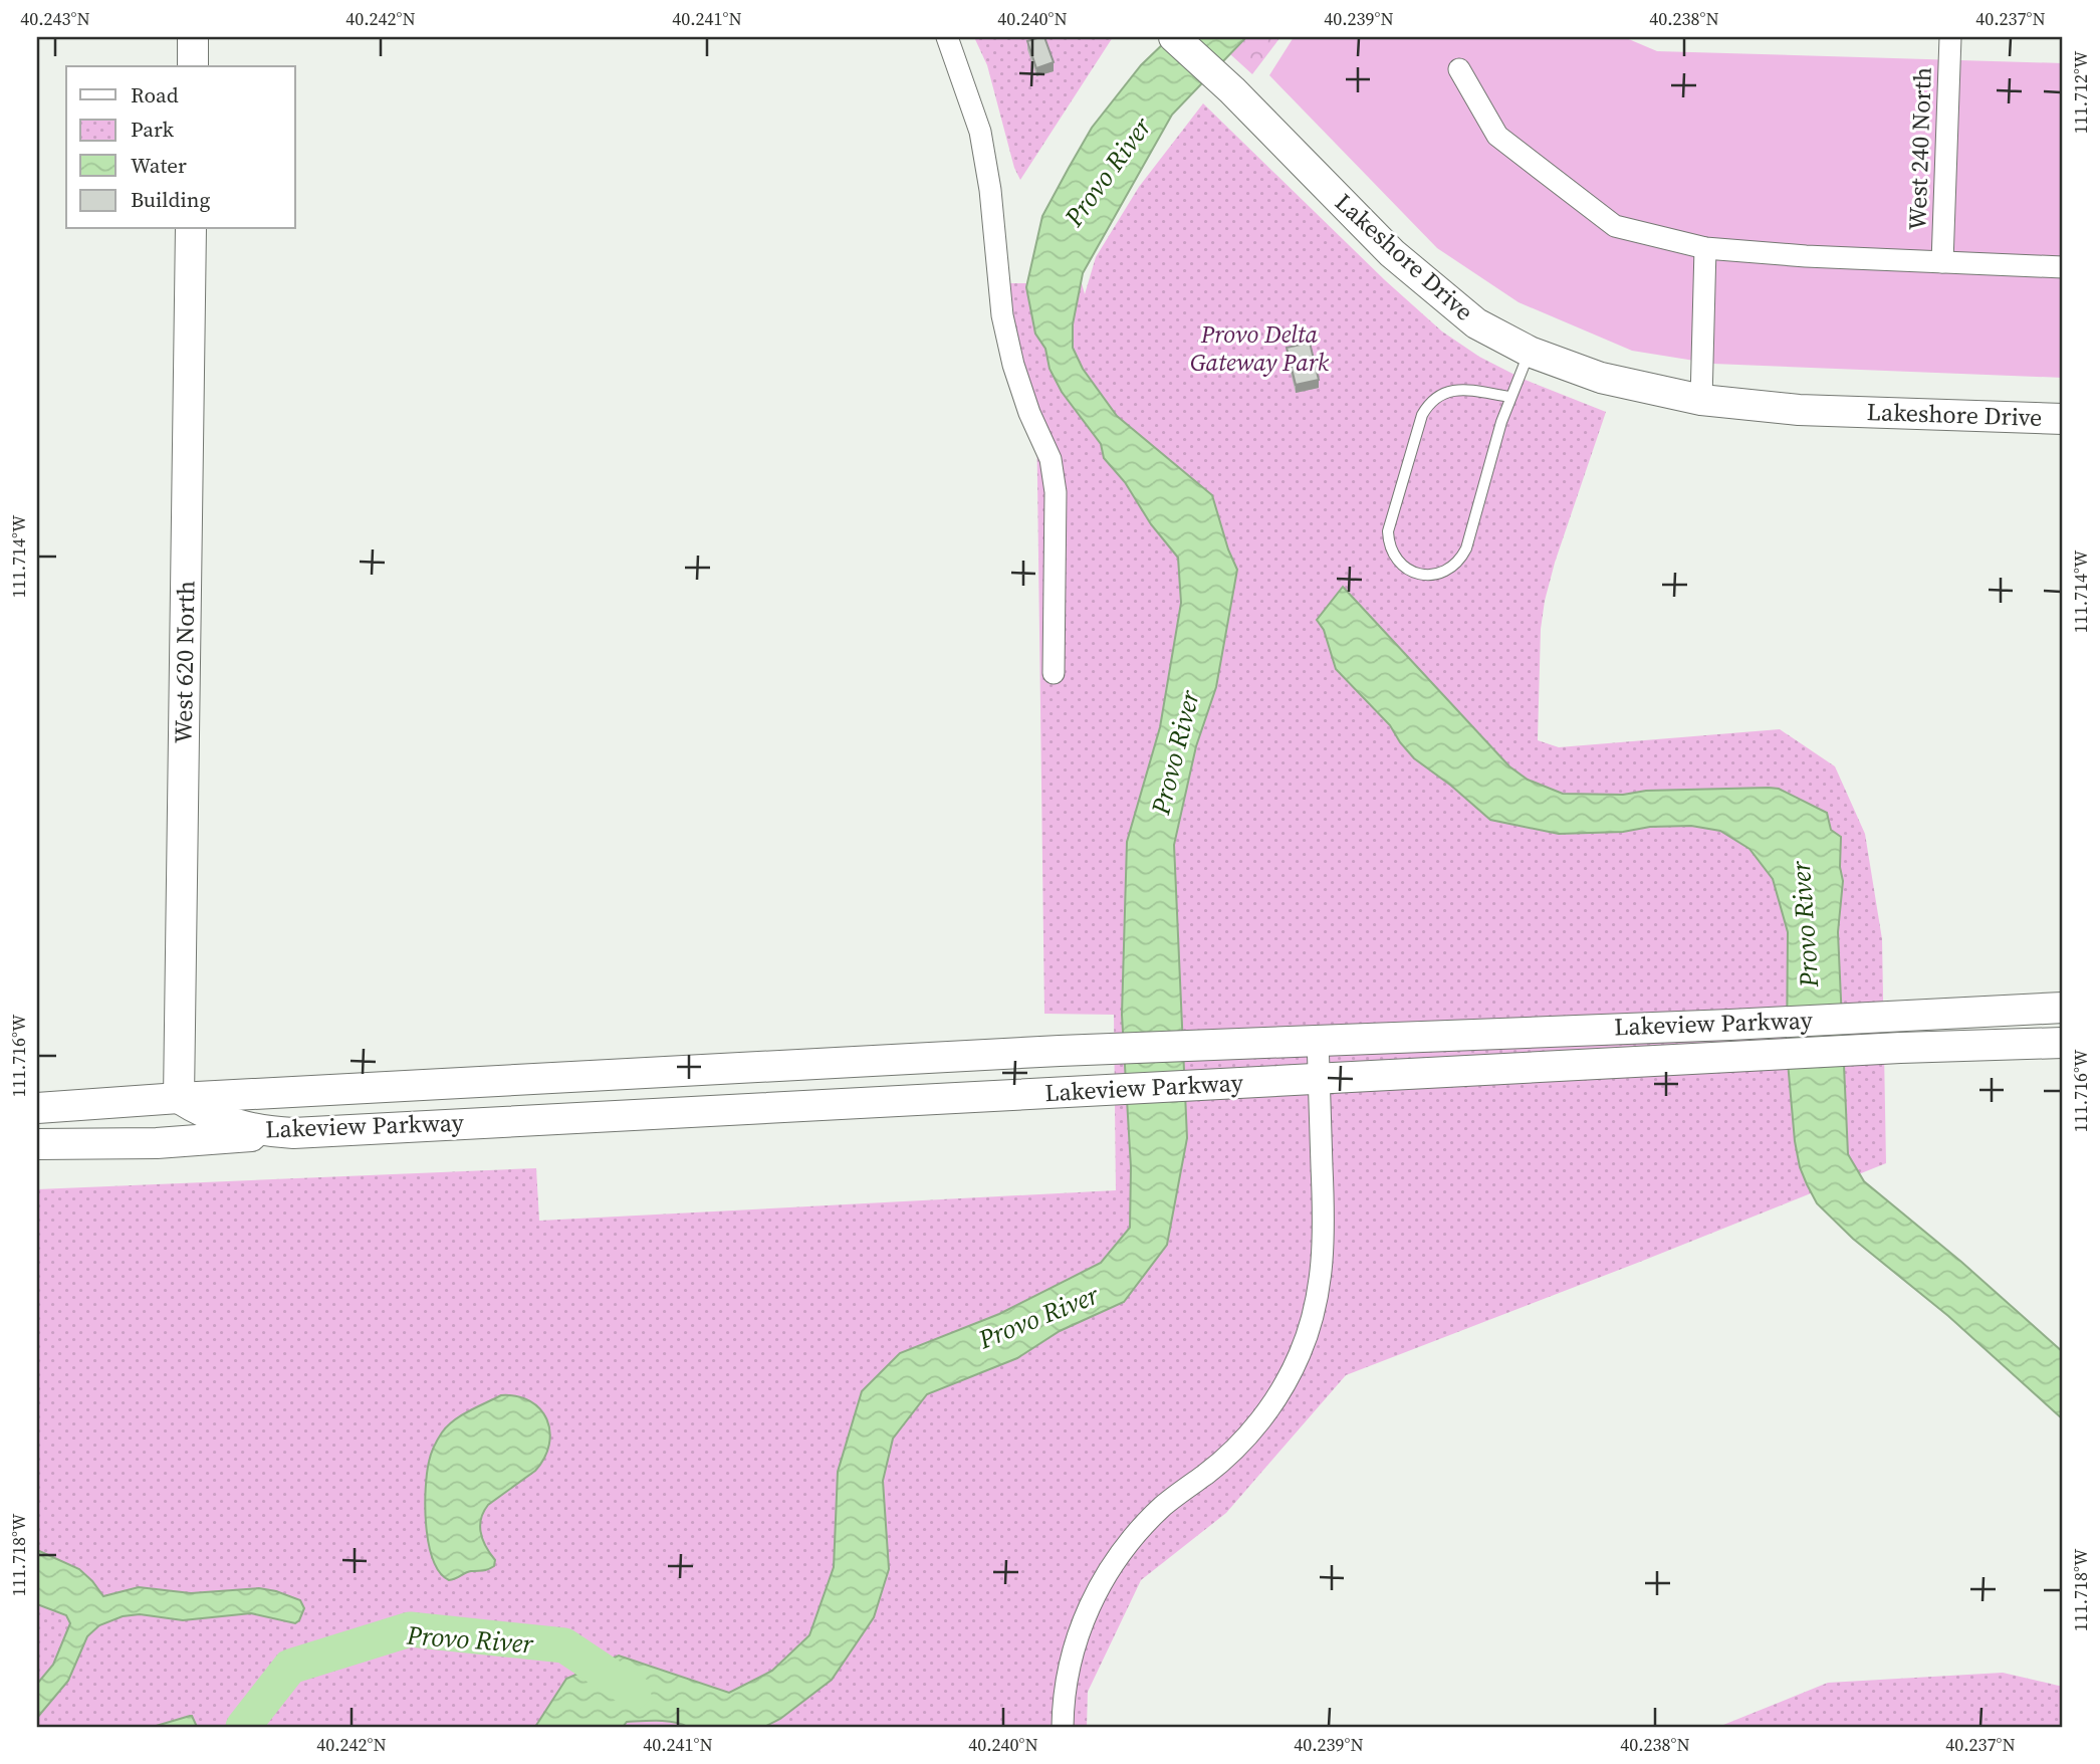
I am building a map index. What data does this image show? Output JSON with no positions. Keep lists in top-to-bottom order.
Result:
{
  "streets": {
    "street": [
      "West 240 North",
      "Lakeshore Drive",
      "West 620 North",
      "Lakeview Parkway"
    ]
  },
  "crossings": [
    ["West 620 North", "Lakeview Parkway"]
  ],
  "water": ["Provo River"],
  "parks": ["Provo Delta Gateway Park"],
  "legend": [
    "Road",
    "Park",
    "Water",
    "Building"
  ],
  "coordinates": [
    "40.243°N",
    "40.242°N",
    "40.241°N",
    "40.240°N",
    "40.239°N",
    "40.238°N",
    "40.237°N",
    "111.712°W",
    "111.714°W",
    "111.716°W",
    "111.718°W"
  ]
}
